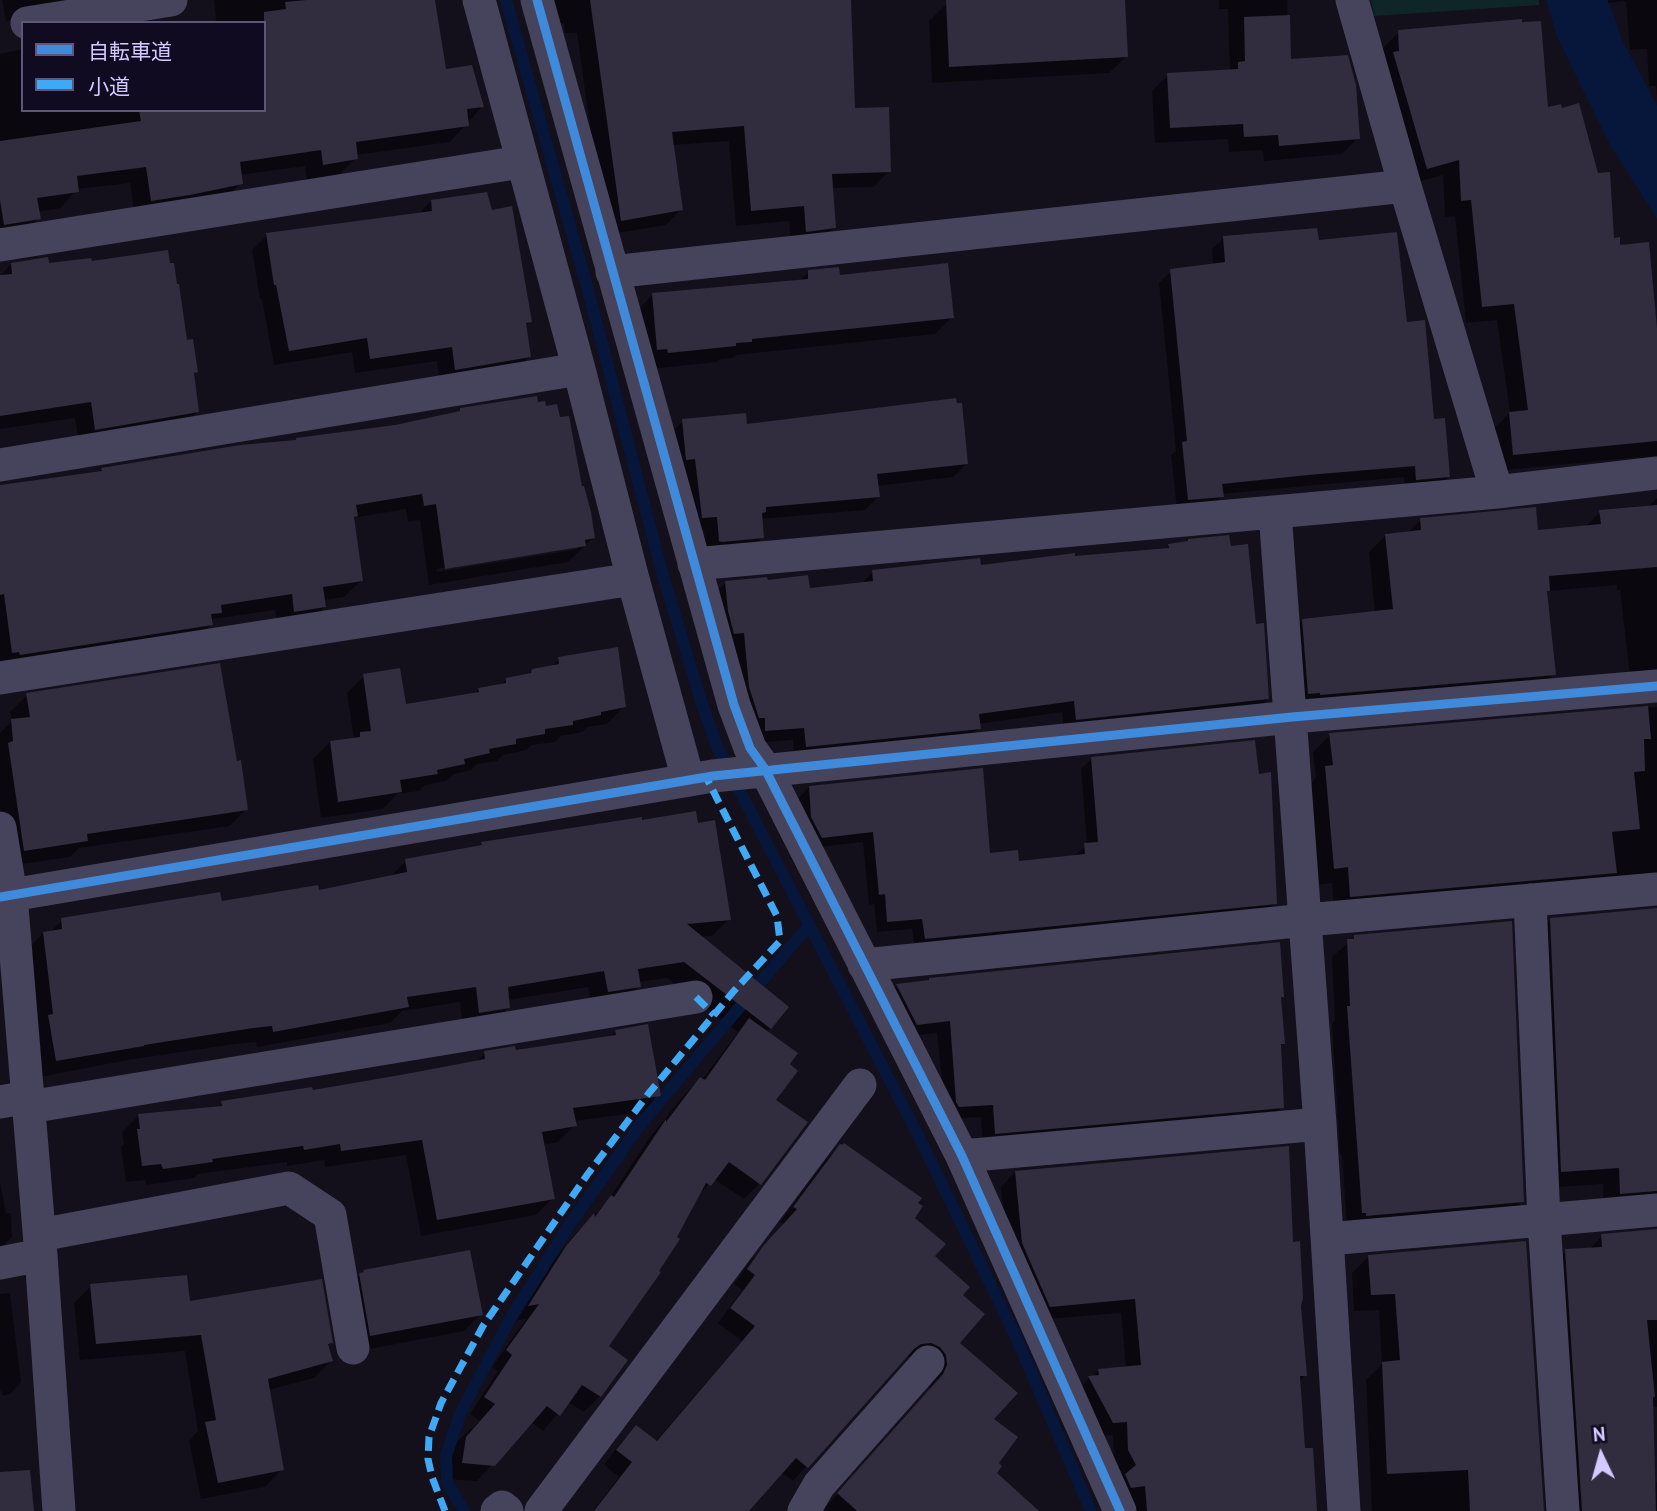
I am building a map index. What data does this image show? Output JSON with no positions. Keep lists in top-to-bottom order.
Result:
{
  "legend": ["自転車道", "小道"],
  "north": "top"
}
